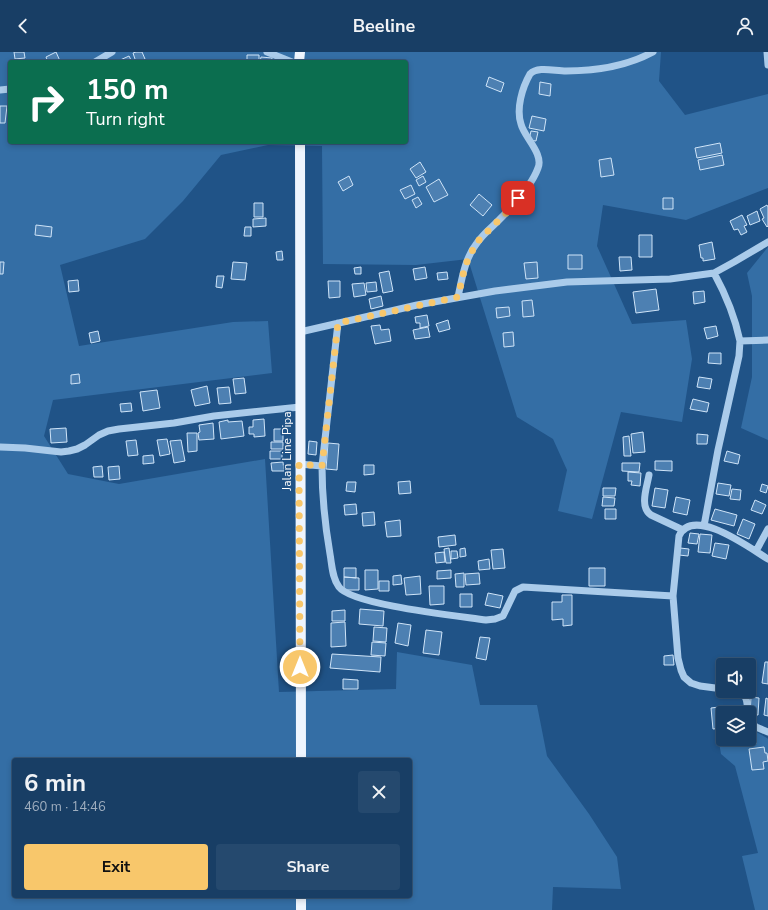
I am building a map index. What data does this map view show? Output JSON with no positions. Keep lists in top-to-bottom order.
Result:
{
  "streets": {
    "main road": ["Jalan Line Pipa"]
  },
  "page": {
    "header": "Beeline",
    "turn": ["150 m", "Turn right"],
    "heading": ["6 min", "460 m · 14:46"],
    "buttons": ["Exit", "Share"]
  }
}
